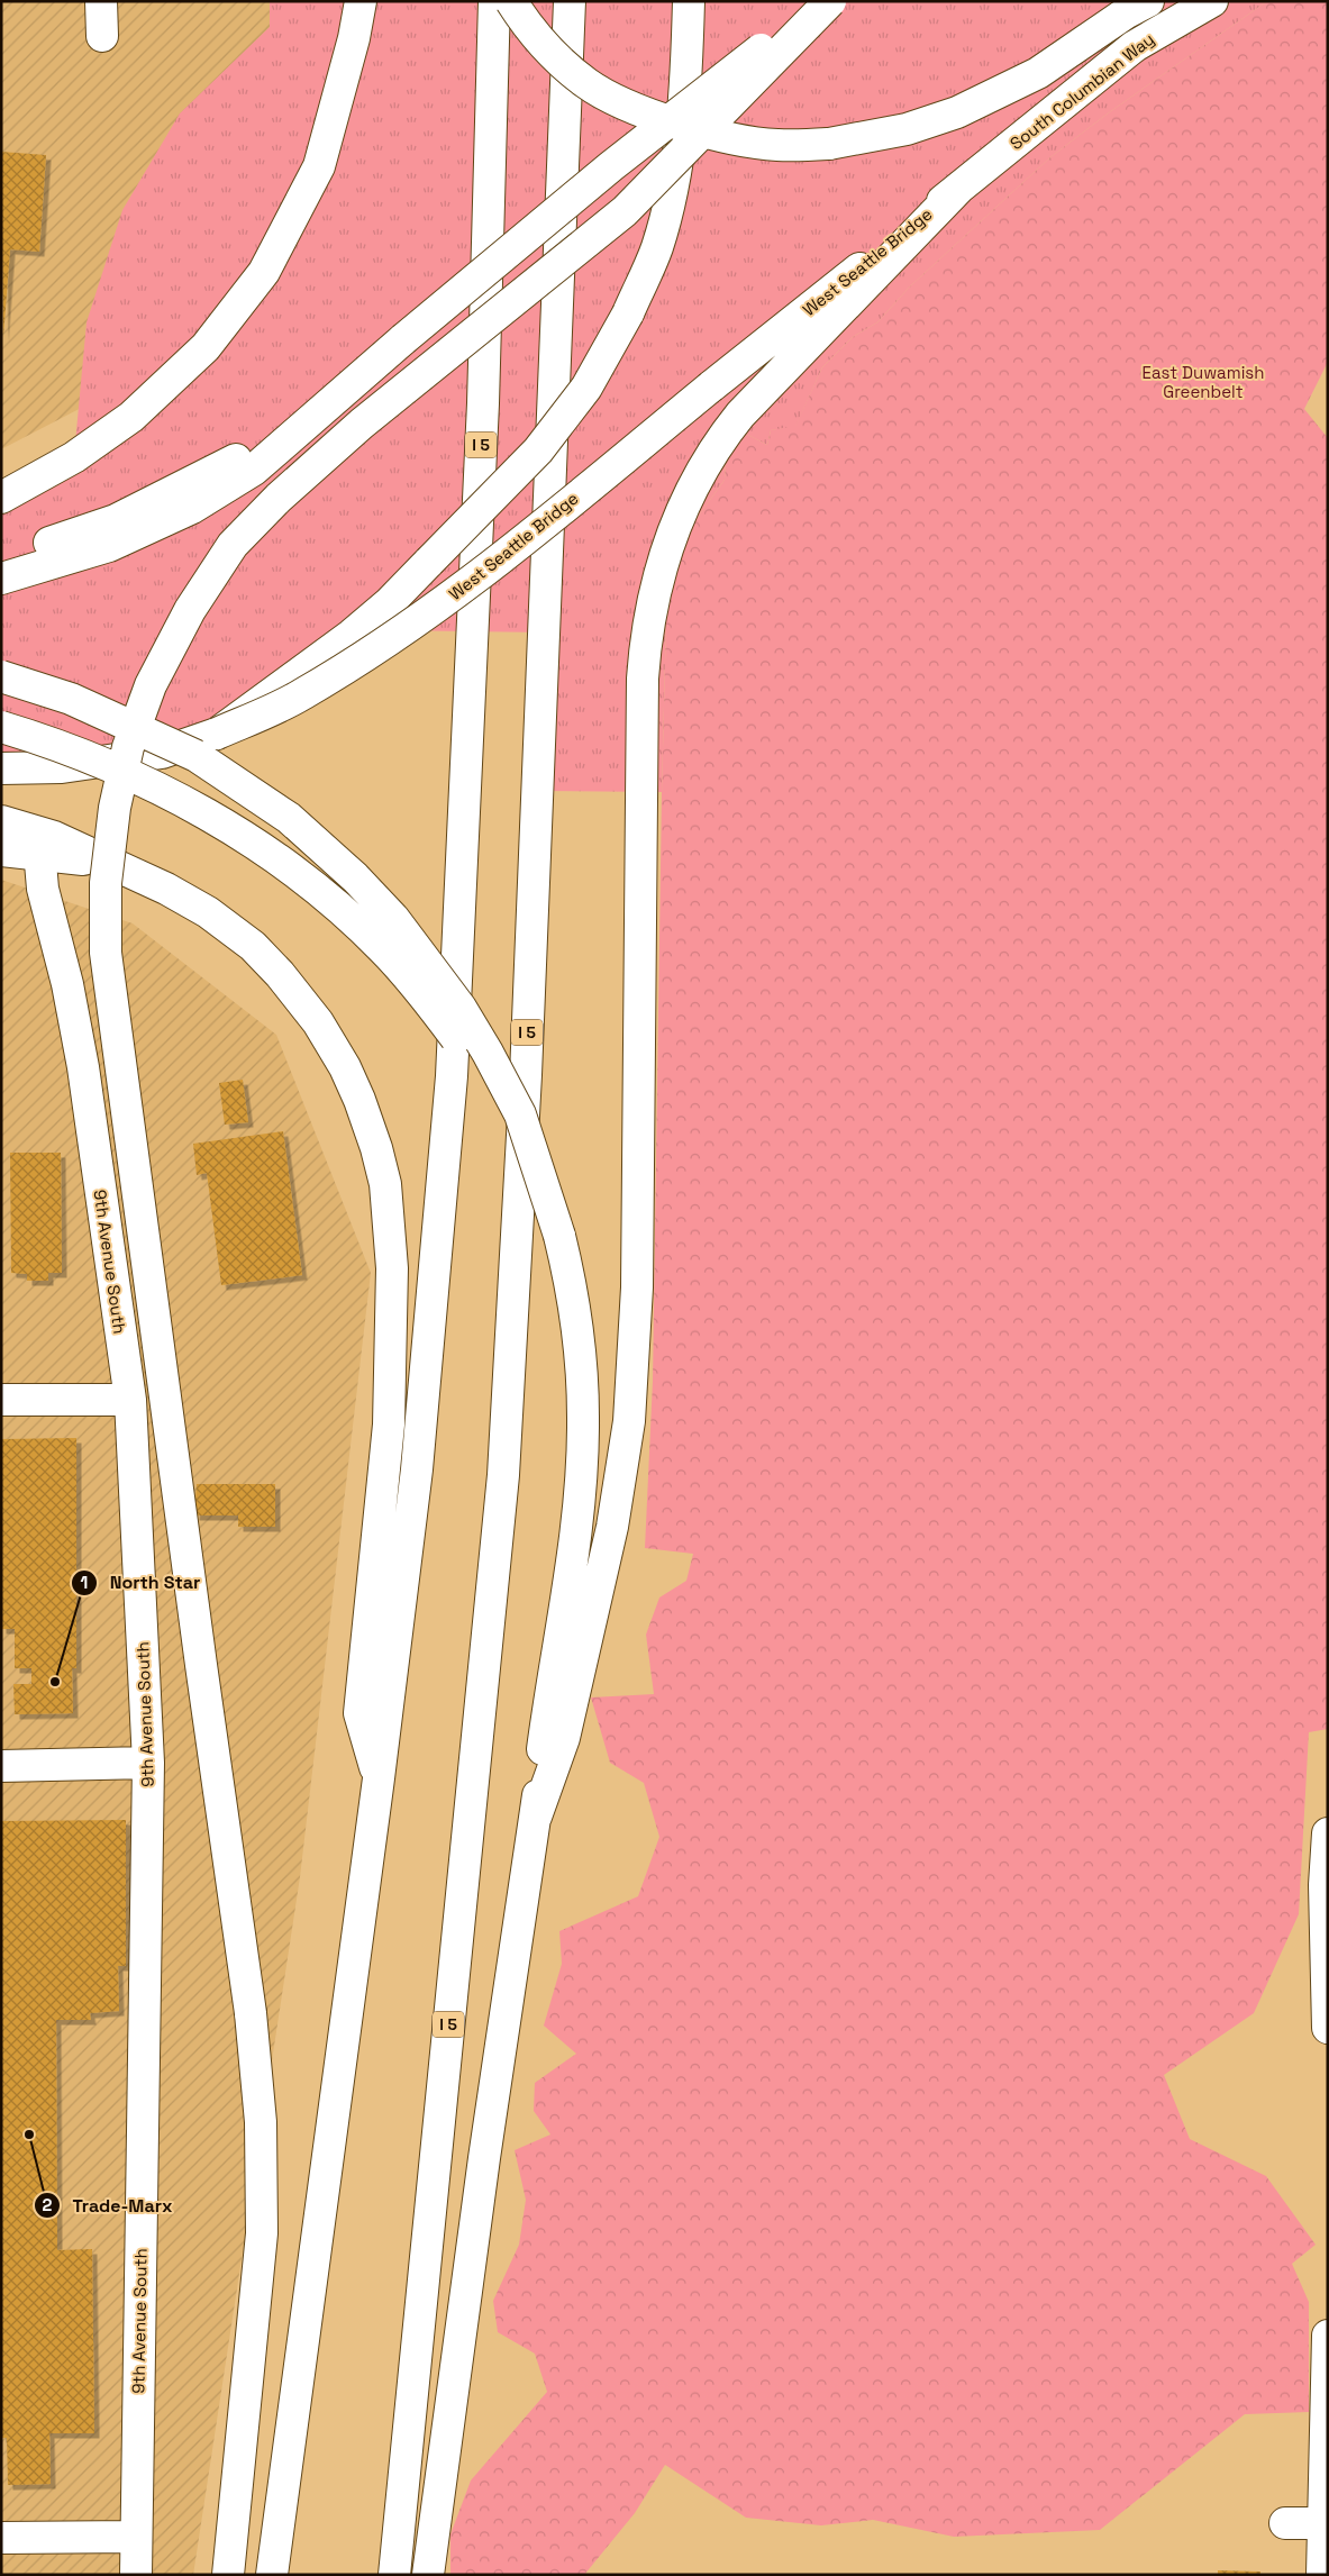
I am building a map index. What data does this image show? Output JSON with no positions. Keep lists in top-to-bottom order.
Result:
{
  "streets": {
    "main road": [
      "South Columbian Way",
      "West Seattle Bridge",
      "I 5",
      "9th Avenue South"
    ]
  },
  "crossings": [
    ["South Columbian Way", "West Seattle Bridge"]
  ],
  "parks": ["East Duwamish Greenbelt"],
  "places": ["North Star", "Trade-Marx"]
}
